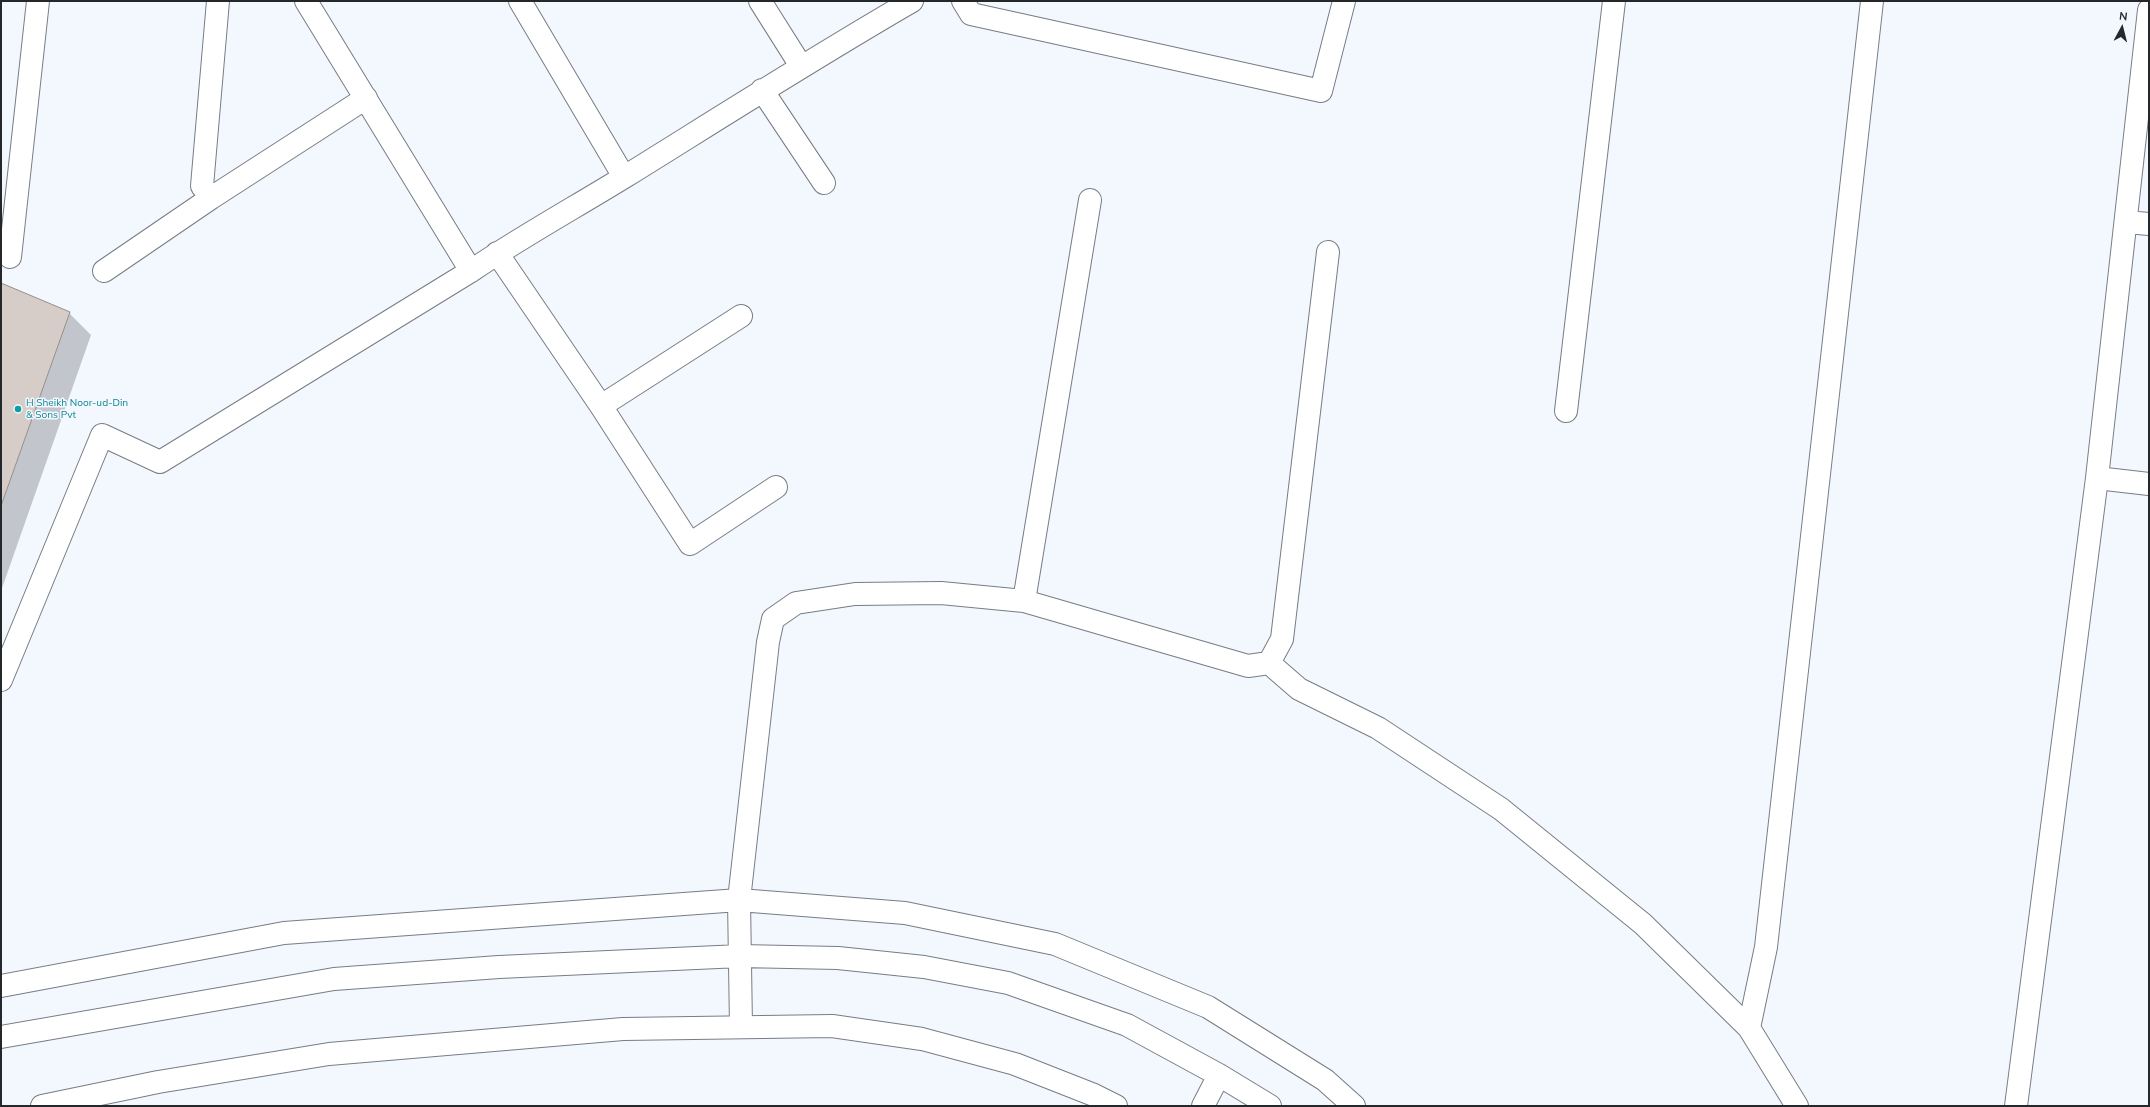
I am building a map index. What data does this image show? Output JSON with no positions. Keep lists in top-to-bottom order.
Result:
{
  "places": ["H Sheikh Noor-ud-Din & Sons Pvt"],
  "north": "top"
}
